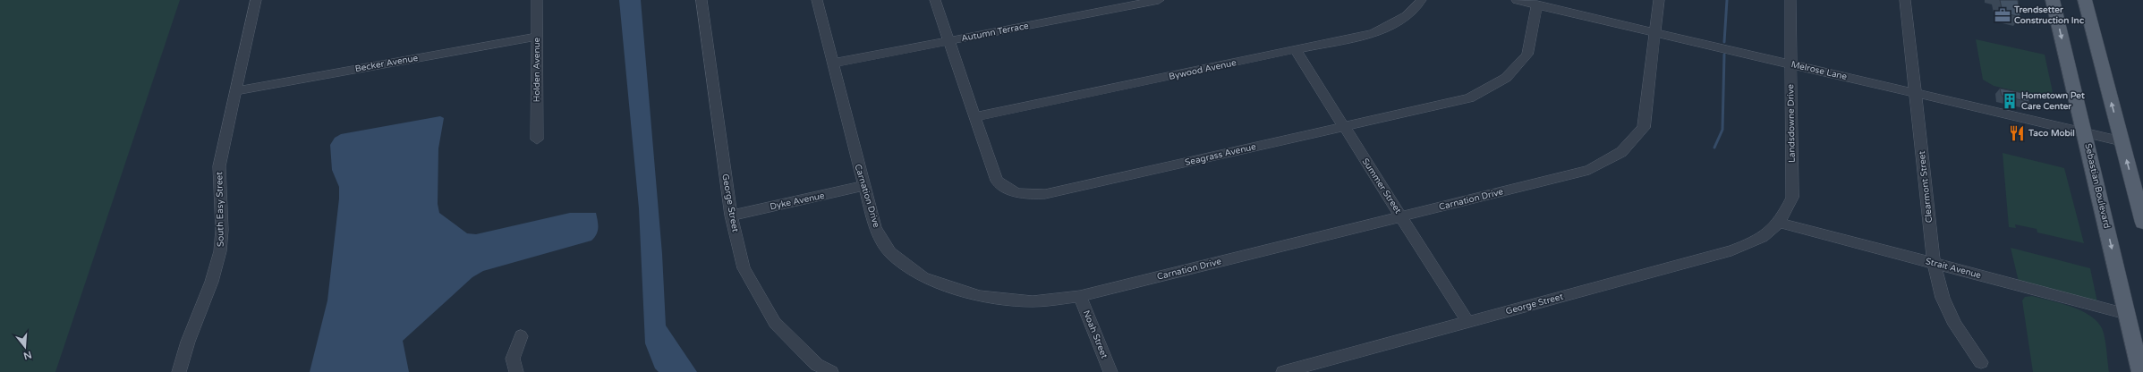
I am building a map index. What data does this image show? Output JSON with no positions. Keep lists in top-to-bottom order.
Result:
{
  "streets": {
    "main road": ["Sebastian Boulevard"],
    "street": [
      "Autumn Terrace",
      "Becker Avenue",
      "Holden Avenue",
      "Bywood Avenue",
      "Melrose Lane",
      "Landsdowne Drive",
      "Seagrass Avenue",
      "Summer Street",
      "Clearmont Street",
      "Carnation Drive",
      "Dyke Avenue",
      "George Street",
      "South Easy Street",
      "Strait Avenue",
      "Noah Street"
    ]
  },
  "crossings": [
    ["Autumn Terrace", "Seagrass Avenue"],
    ["Autumn Terrace", "Carnation Drive"],
    ["Becker Avenue", "Holden Avenue"],
    ["Becker Avenue", "South Easy Street"],
    ["Bywood Avenue", "Seagrass Avenue"],
    ["Bywood Avenue", "Summer Street"],
    ["Melrose Lane", "Landsdowne Drive"],
    ["Melrose Lane", "Seagrass Avenue"],
    ["Melrose Lane", "Sebastian Boulevard"],
    ["Melrose Lane", "Clearmont Street"],
    ["Melrose Lane", "Carnation Drive"],
    ["Landsdowne Drive", "George Street"],
    ["Landsdowne Drive", "Strait Avenue"],
    ["Seagrass Avenue", "Summer Street"],
    ["Summer Street", "Carnation Drive"],
    ["Summer Street", "George Street"],
    ["Sebastian Boulevard", "Strait Avenue"],
    ["Clearmont Street", "Strait Avenue"],
    ["Carnation Drive", "Dyke Avenue"],
    ["Carnation Drive", "Noah Street"],
    ["Dyke Avenue", "George Street"],
    ["George Street", "Strait Avenue"]
  ],
  "places": {
    "office": ["Trendsetter Construction Inc"],
    "building": ["Hometown Pet Care Center"],
    "restaurant": ["Taco Mobil"]
  },
  "north": "bottom"
}
